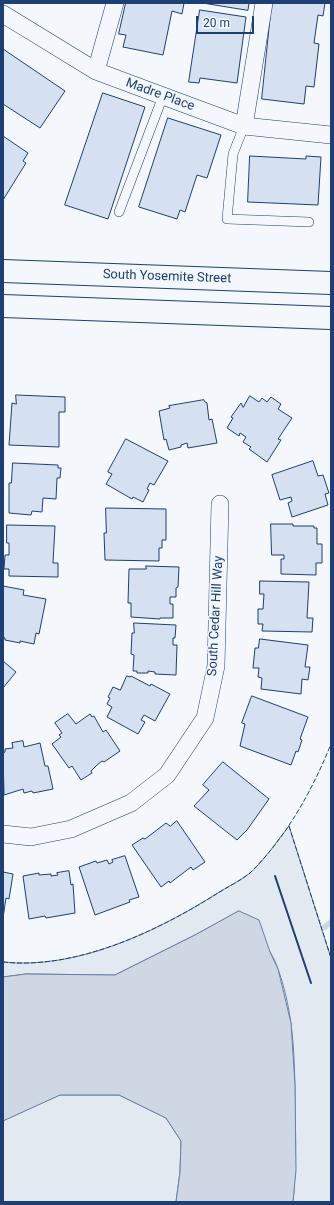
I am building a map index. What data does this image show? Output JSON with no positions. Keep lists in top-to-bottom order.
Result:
{
  "streets": {
    "main road": ["South Yosemite Street"],
    "street": ["Madre Place", "South Cedar Hill Way"]
  },
  "scale_bar": "20 m"
}
